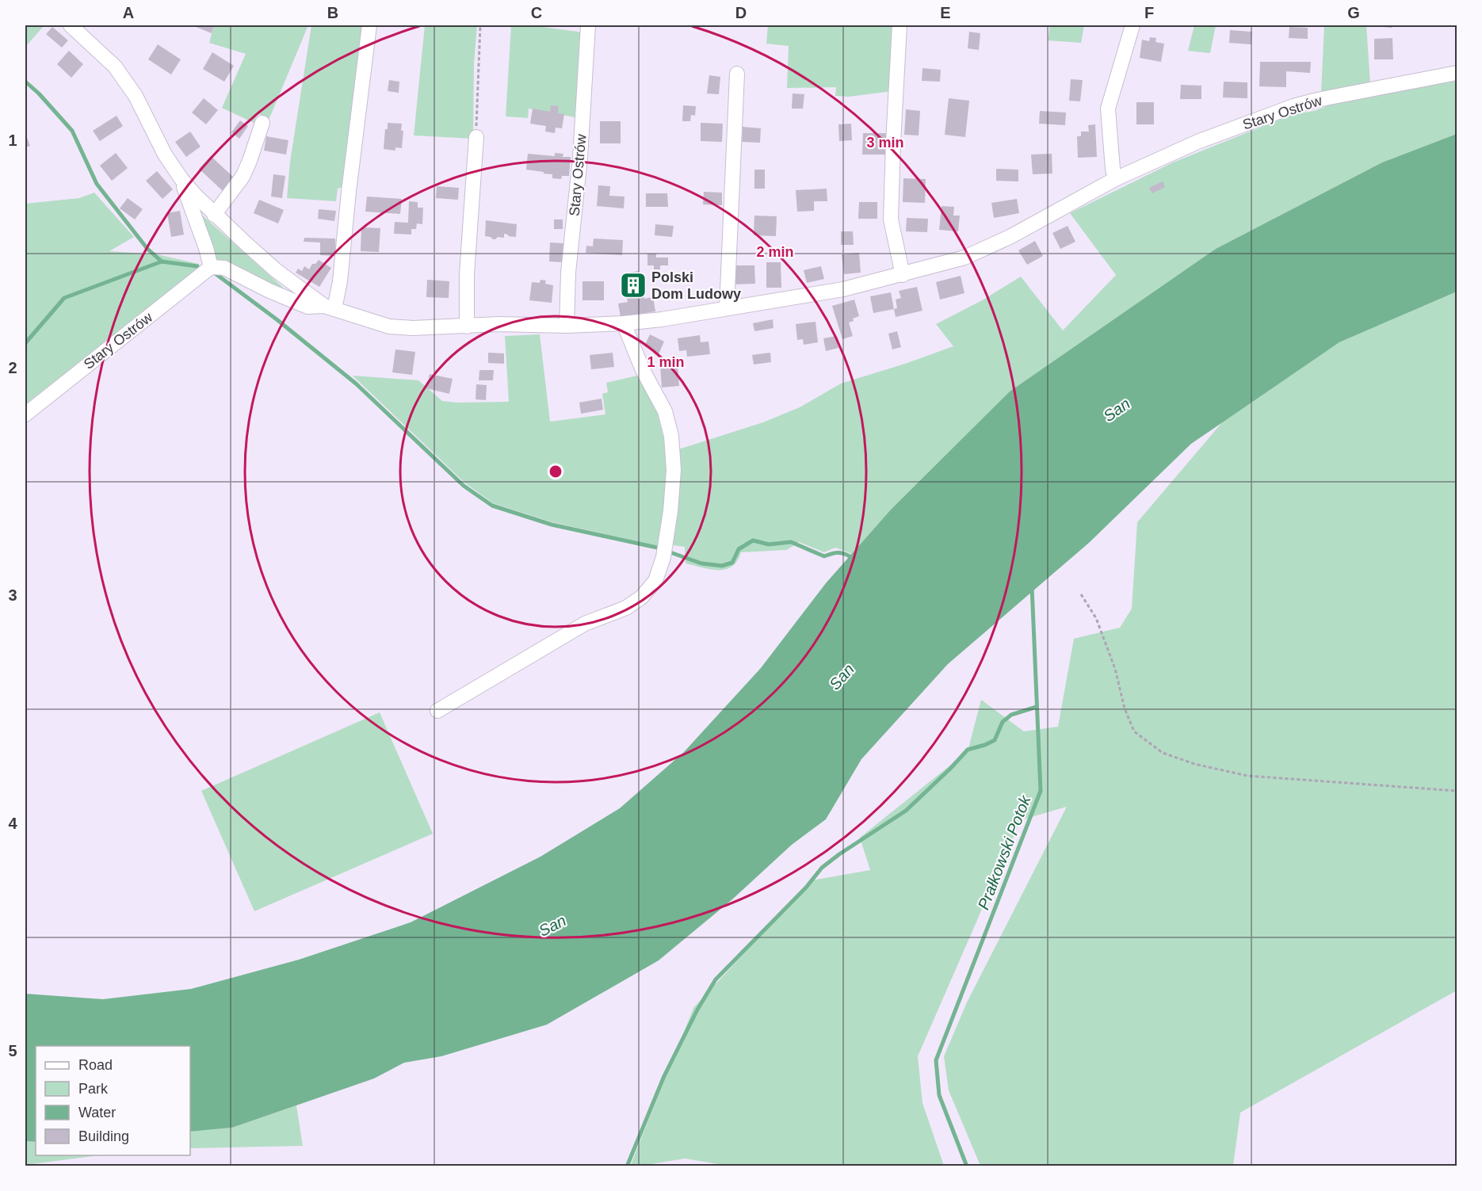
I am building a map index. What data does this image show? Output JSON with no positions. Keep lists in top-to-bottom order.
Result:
{
  "streets": {
    "street": ["Stary Ostrów"]
  },
  "water": ["San", "Prałkowski Potok"],
  "places": {
    "building": ["Polski Dom Ludowy"]
  },
  "legend": [
    "Road",
    "Park",
    "Water",
    "Building"
  ],
  "grid": {
    "columns": [
      "A",
      "B",
      "C",
      "D",
      "E",
      "F",
      "G"
    ],
    "rows": [
      "1",
      "2",
      "3",
      "4",
      "5"
    ]
  },
  "rings": ["3 min", "2 min", "1 min"]
}
